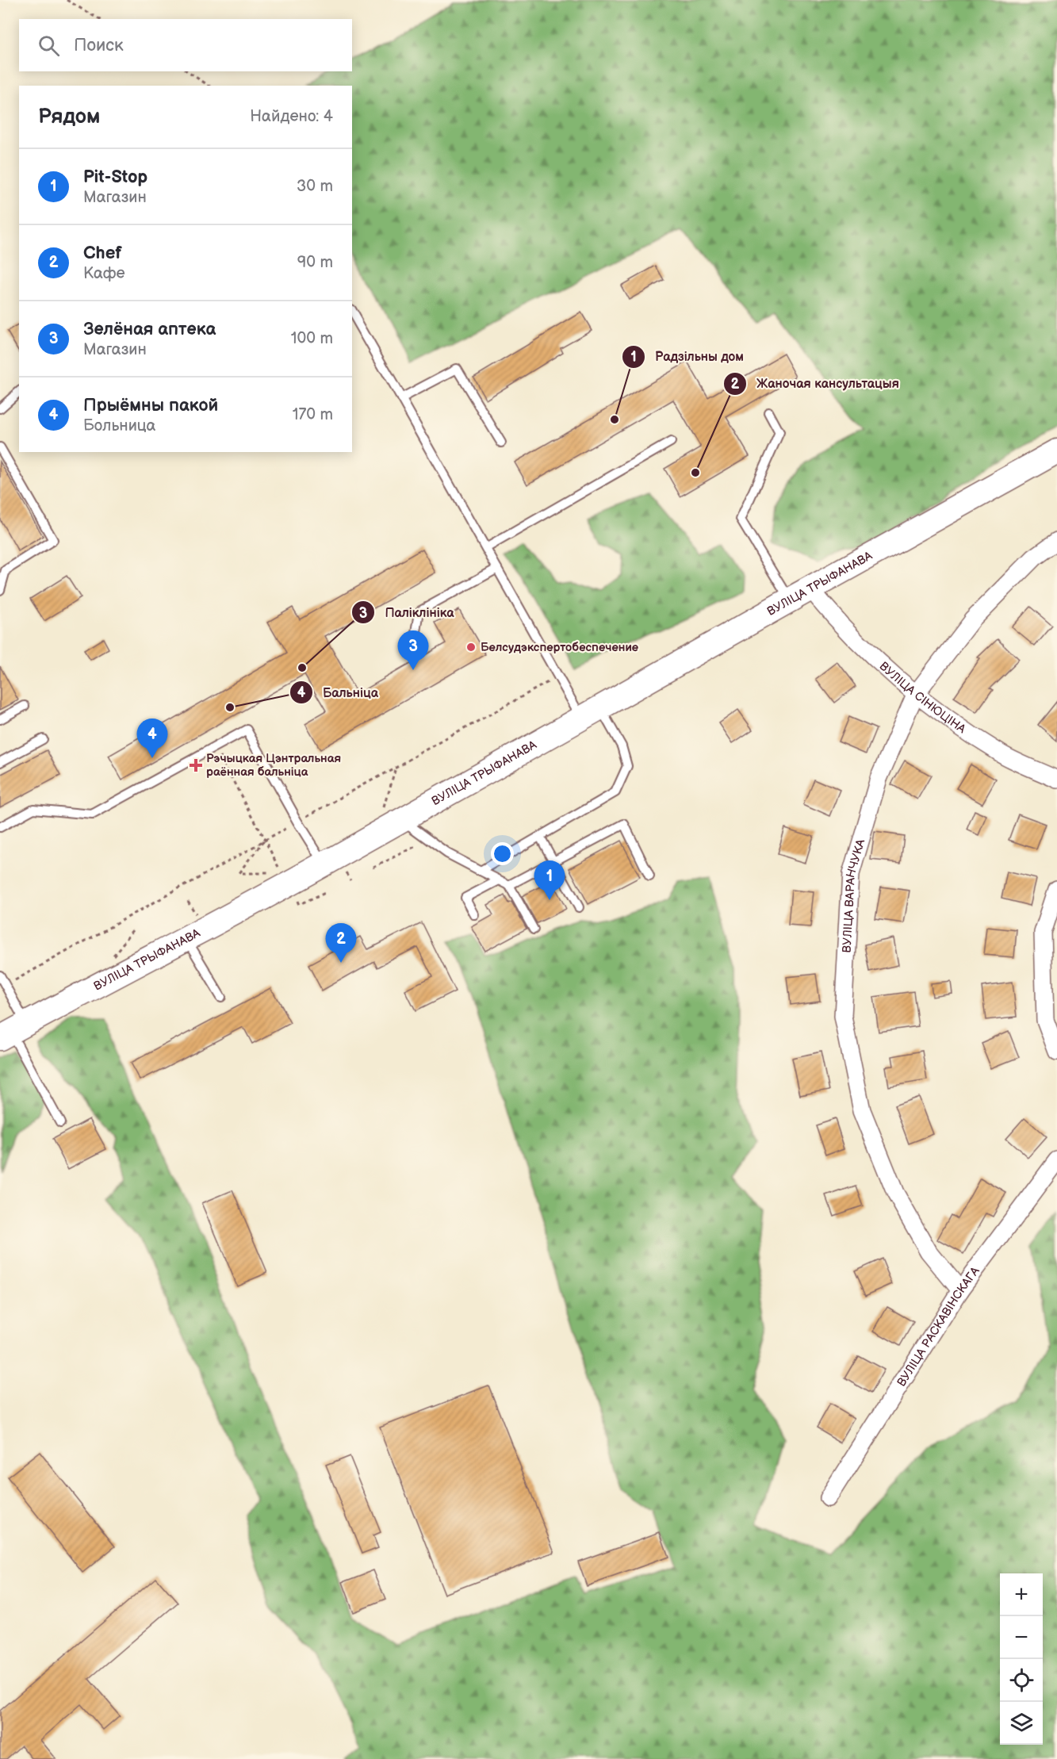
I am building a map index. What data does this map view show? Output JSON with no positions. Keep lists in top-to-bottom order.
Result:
{
  "streets": {
    "street": [
      "ВУЛІЦА ТРЫФАНАВА",
      "ВУЛІЦА СІНЮЦІНА",
      "ВУЛІЦА ВАРАНЧУКА",
      "ВУЛІЦА РАСКАВІНСКАГА"
    ]
  },
  "crossings": [
    ["ВУЛІЦА ТРЫФАНАВА", "ВУЛІЦА СІНЮЦІНА"],
    ["ВУЛІЦА СІНЮЦІНА", "ВУЛІЦА ВАРАНЧУКА"],
    ["ВУЛІЦА ВАРАНЧУКА", "ВУЛІЦА РАСКАВІНСКАГА"]
  ],
  "places": {
    "other": [
      "Радзільны дом",
      "Жаночая кансультацыя",
      "Белсудэкспертобеспечение",
      "Паліклініка",
      "Бальніца"
    ],
    "health": ["Рэчыцкая Цэнтральная раённая бальніца"]
  },
  "page": {
    "search": "Поиск",
    "heading": ["Рядом", "Найдено: 4"],
    "list": [
      {
        "mark": "1",
        "name": "Pit-Stop",
        "note": "Магазин",
        "value": "30 m"
      },
      {
        "mark": "2",
        "name": "Chef",
        "note": "Кафе",
        "value": "90 m"
      },
      {
        "mark": "3",
        "name": "Зелёная аптека",
        "note": "Магазин",
        "value": "100 m"
      },
      {
        "mark": "4",
        "name": "Прыёмны пакой",
        "note": "Больница",
        "value": "170 m"
      }
    ],
    "pins": [
      "3",
      "4",
      "1",
      "2"
    ],
    "map_buttons": ["+", "−"]
  }
}
